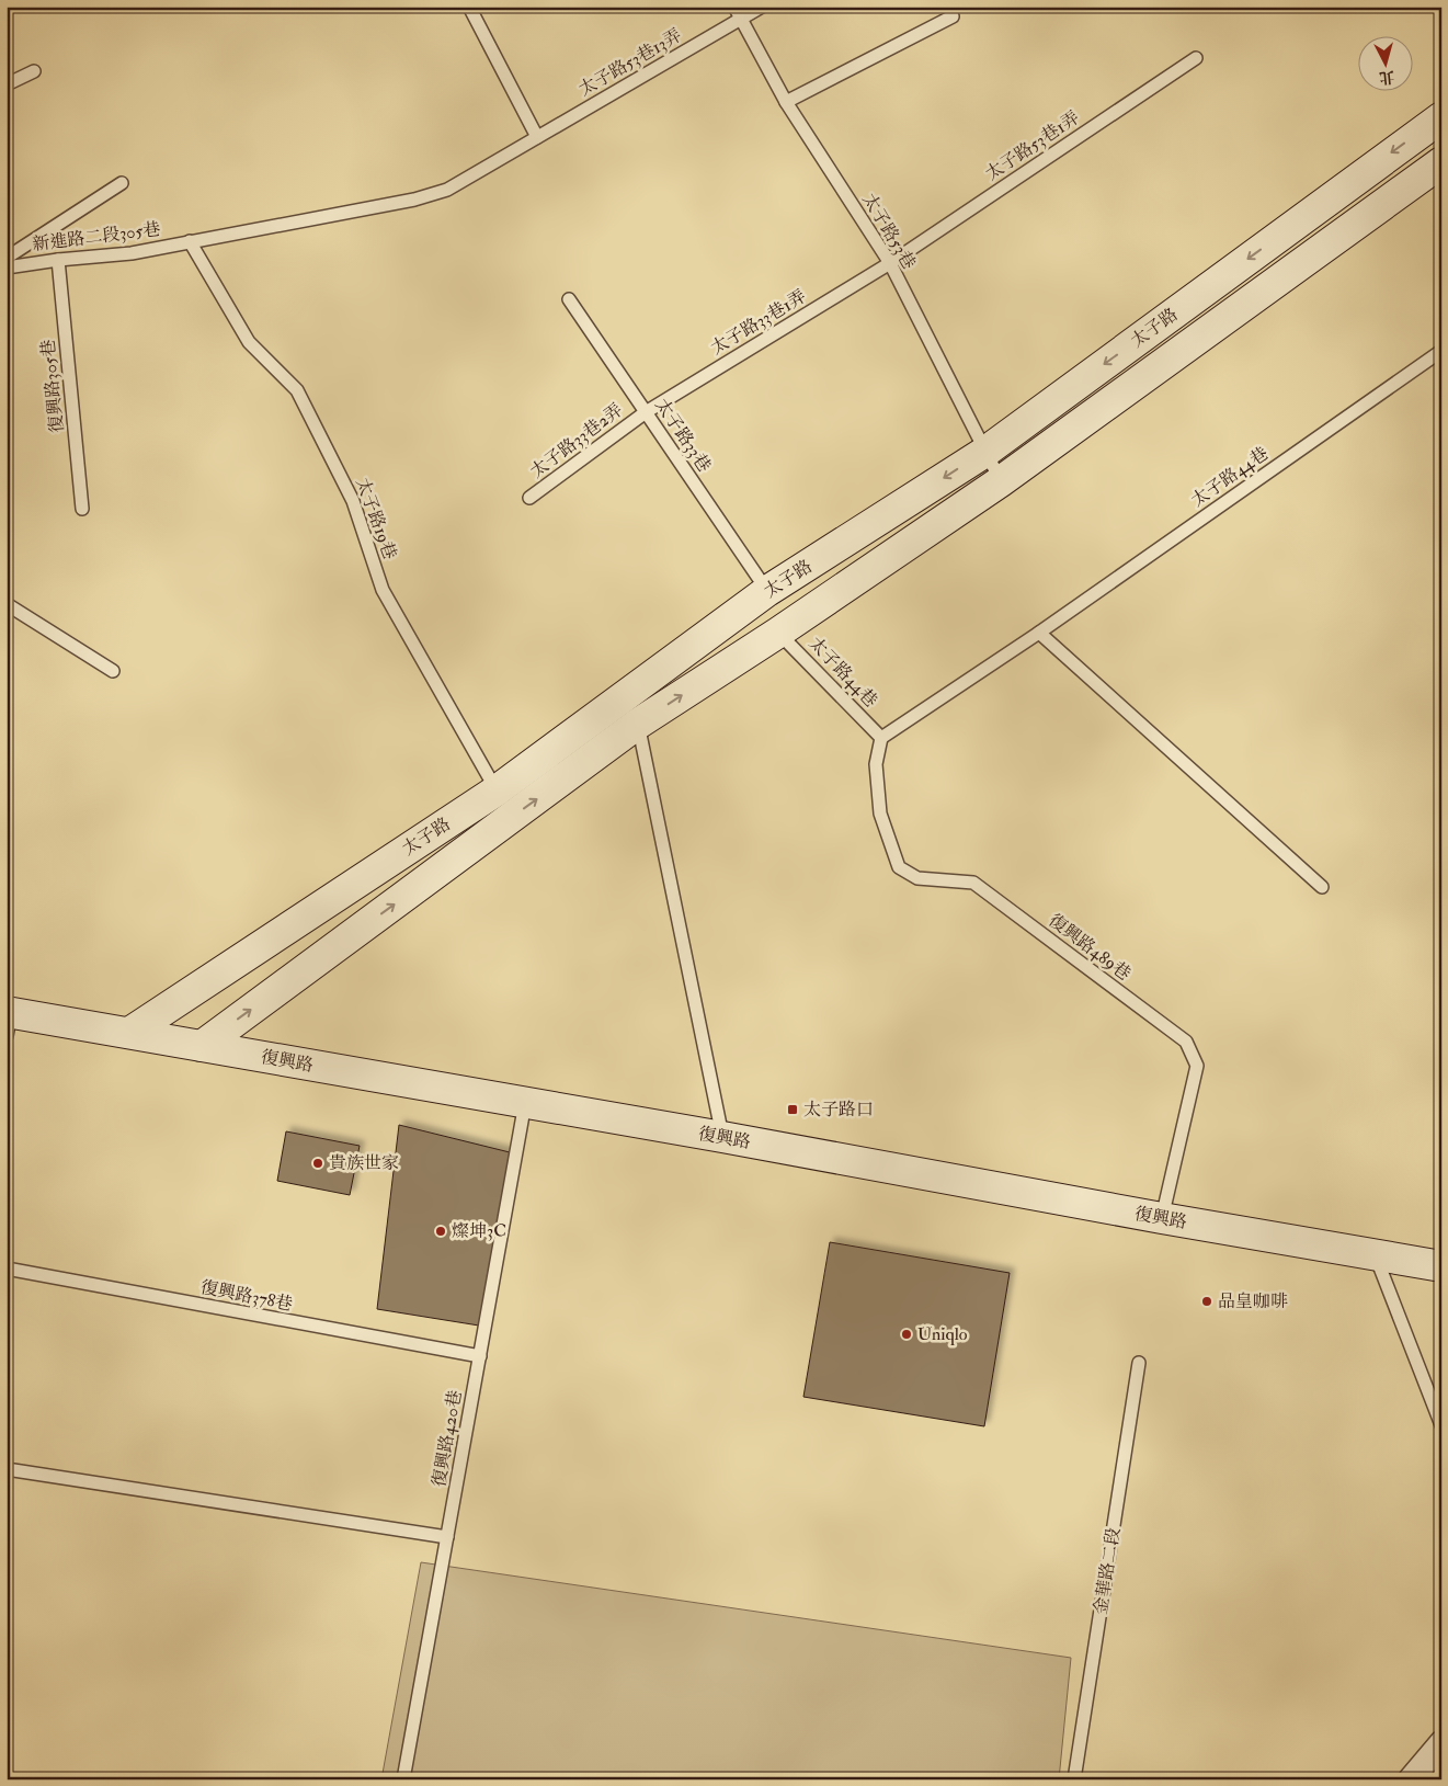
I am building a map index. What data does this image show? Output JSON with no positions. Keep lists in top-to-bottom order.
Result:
{
  "streets": {
    "street": ["太子路", "復興路"],
    "lane": [
      "太子路53巷13弄",
      "太子路53巷1弄",
      "太子路53巷",
      "新進路二段305巷",
      "太子路33巷1弄",
      "復興路305巷",
      "太子路33巷",
      "太子路33巷2弄",
      "太子路44巷",
      "太子路19巷",
      "復興路489巷",
      "復興路378巷",
      "復興路420巷",
      "金華路二段"
    ]
  },
  "crossings": [
    ["太子路53巷13弄", "太子路53巷"],
    ["太子路53巷13弄", "新進路二段305巷"],
    ["太子路53巷1弄", "太子路53巷"],
    ["太子路53巷1弄", "太子路33巷1弄"],
    ["太子路53巷", "太子路33巷1弄"],
    ["太子路53巷", "太子路"],
    ["新進路二段305巷", "復興路305巷"],
    ["新進路二段305巷", "太子路19巷"],
    ["太子路33巷1弄", "太子路33巷"],
    ["太子路33巷1弄", "太子路33巷2弄"],
    ["太子路", "太子路33巷"],
    ["太子路", "太子路44巷"],
    ["太子路", "太子路19巷"],
    ["太子路", "復興路"],
    ["太子路33巷", "太子路33巷2弄"],
    ["太子路44巷", "復興路489巷"],
    ["復興路489巷", "復興路"],
    ["復興路", "復興路420巷"],
    ["復興路378巷", "復興路420巷"]
  ],
  "places": {
    "transit": ["太子路口"],
    "other": [
      "貴族世家",
      "燦坤3C",
      "品皇咖啡",
      "Uniqlo"
    ]
  },
  "north": "bottom"
}
